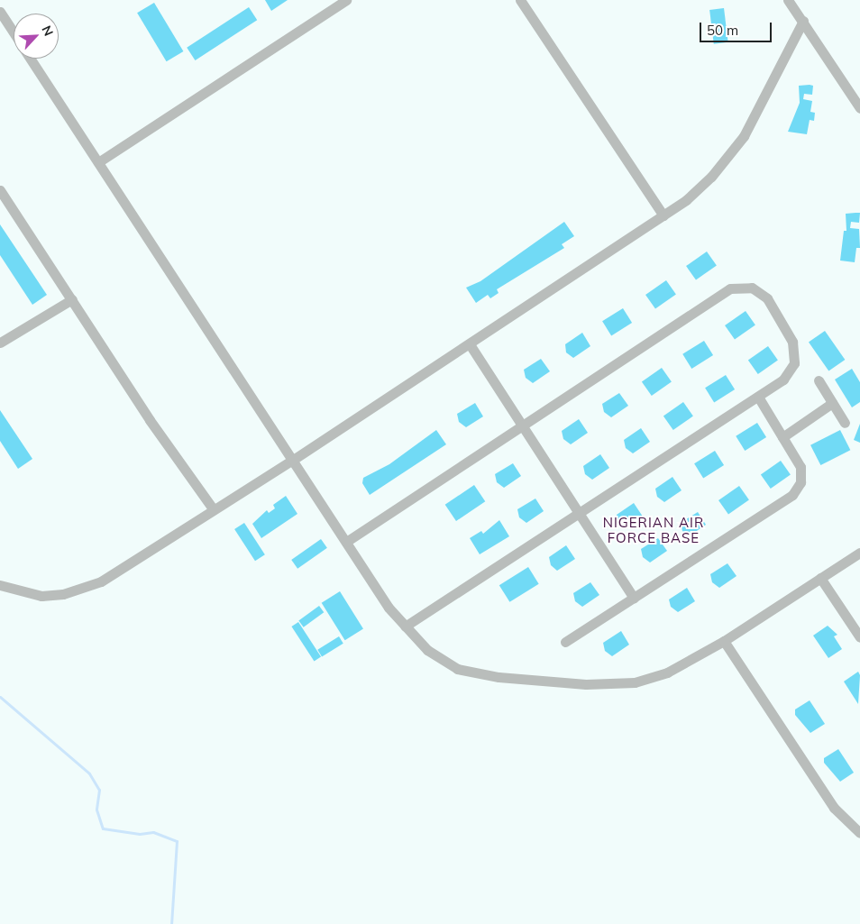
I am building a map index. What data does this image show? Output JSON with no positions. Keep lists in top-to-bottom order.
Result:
{
  "districts": ["NIGERIAN AIR FORCE BASE"],
  "scale_bar": "50 m",
  "north": "top right"
}
